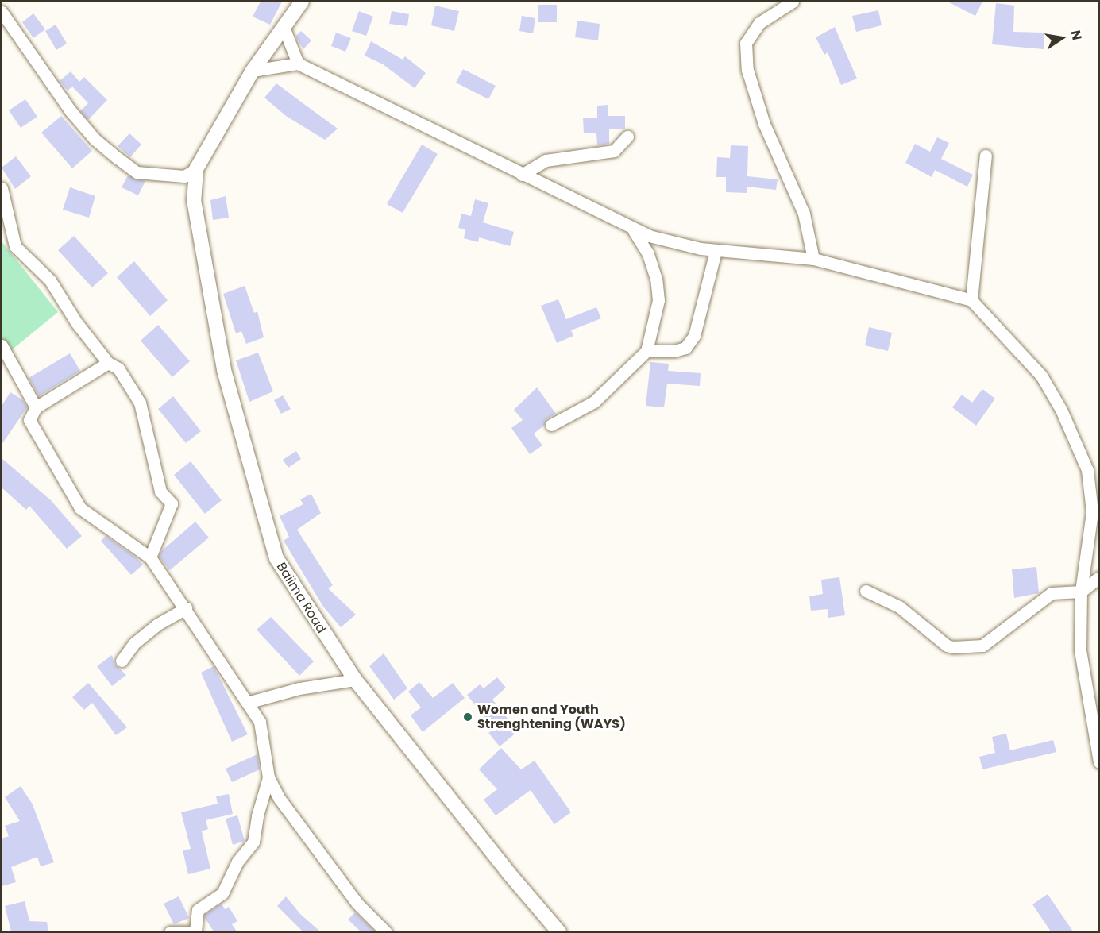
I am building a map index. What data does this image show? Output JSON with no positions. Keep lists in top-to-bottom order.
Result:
{
  "streets": {
    "street": ["Baiima Road"]
  },
  "places": ["Women and Youth Strenghtening (WAYS)"],
  "north": "right"
}
